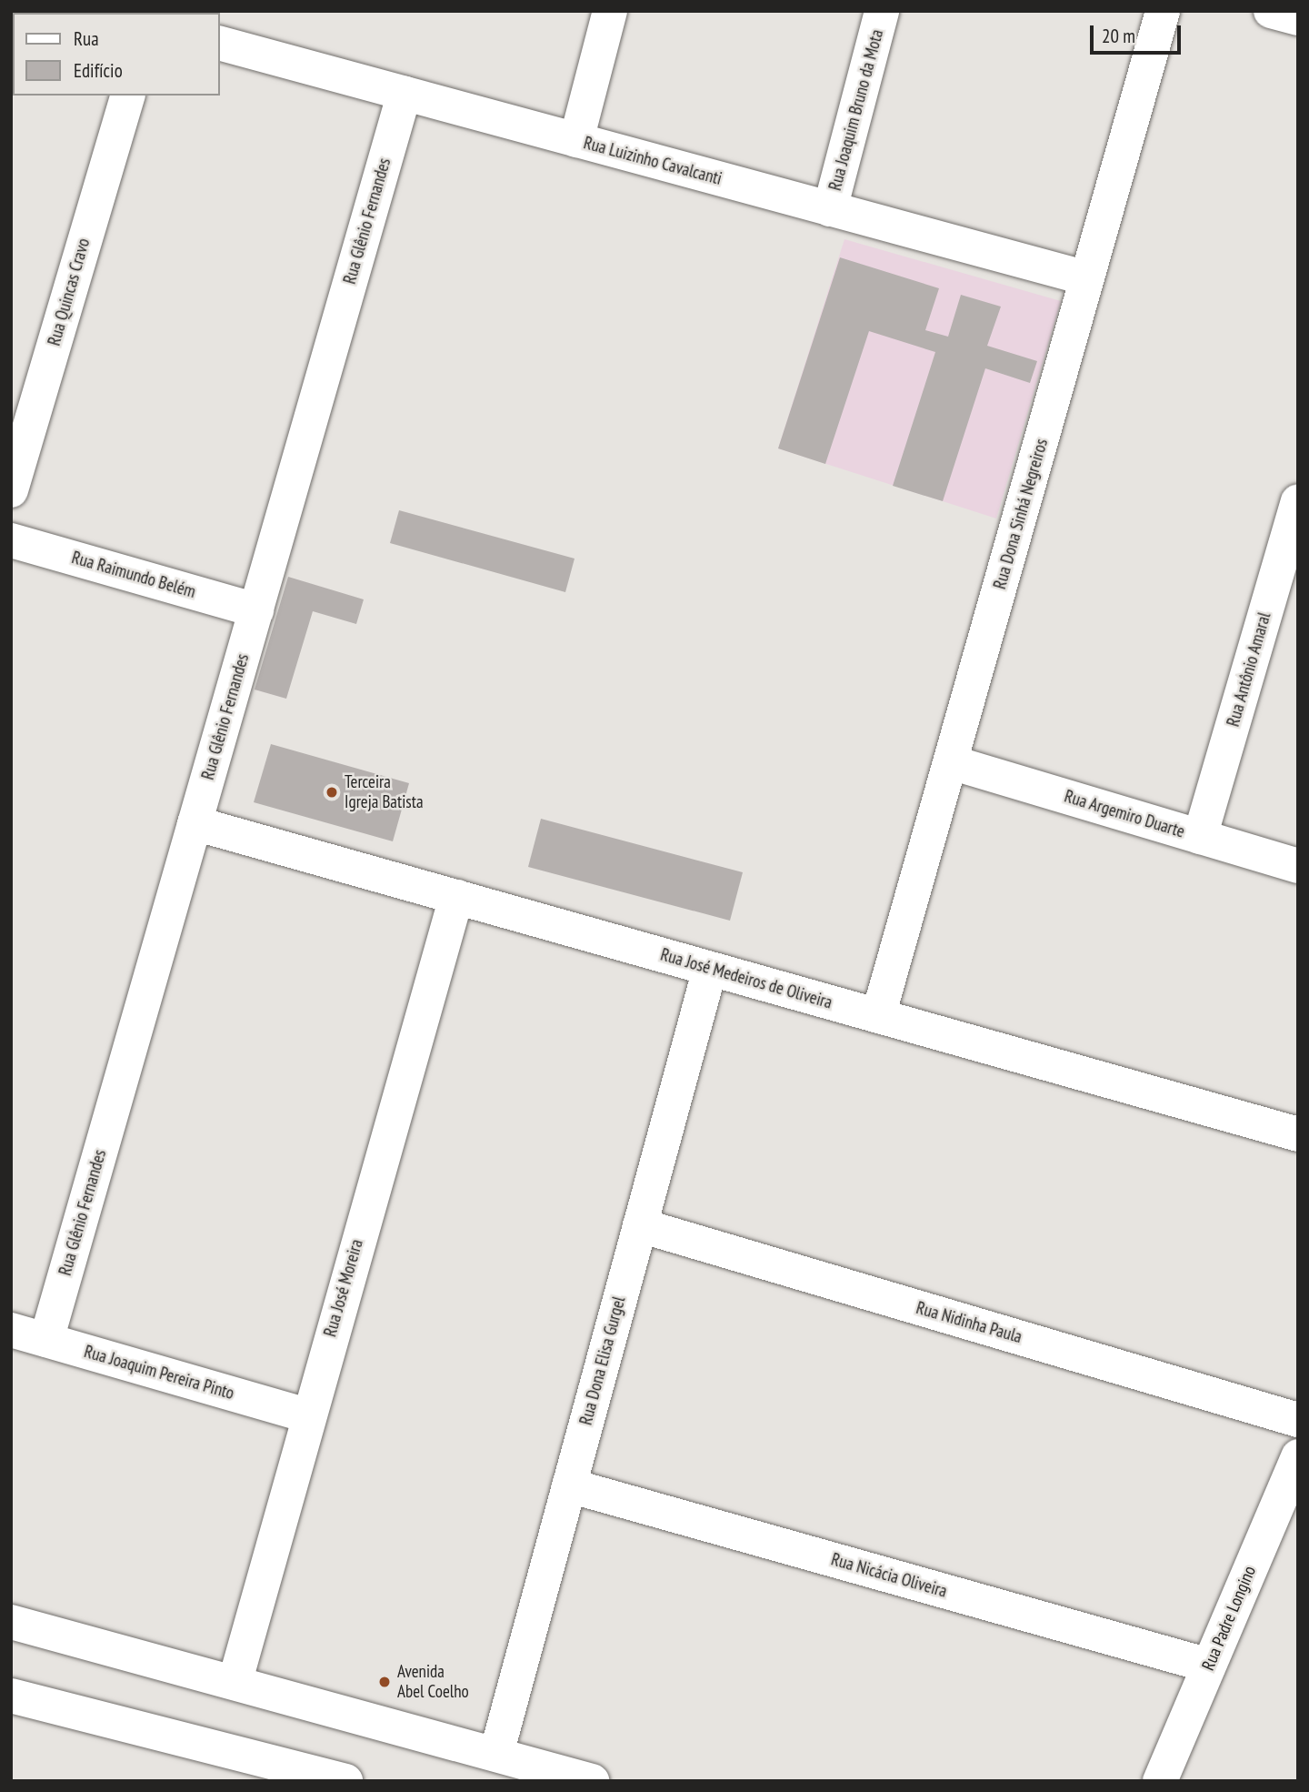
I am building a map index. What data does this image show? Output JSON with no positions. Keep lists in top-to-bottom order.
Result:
{
  "streets": {
    "street": [
      "Rua Joaquim Bruno da Mota",
      "Rua Luizinho Cavalcanti",
      "Rua Glênio Fernandes",
      "Rua Quincas Cravo",
      "Rua Dona Sinhá Negreiros",
      "Rua Raimundo Belém",
      "Rua Antônio Amaral",
      "Rua Argemiro Duarte",
      "Rua José Medeiros de Oliveira",
      "Rua José Moreira",
      "Rua Nidinha Paula",
      "Rua Dona Elisa Gurgel",
      "Rua Joaquim Pereira Pinto",
      "Rua Nicácia Oliveira",
      "Rua Padre Longino"
    ]
  },
  "crossings": [
    ["Rua Joaquim Bruno da Mota", "Rua Luizinho Cavalcanti"],
    ["Rua Luizinho Cavalcanti", "Rua Glênio Fernandes"],
    ["Rua Luizinho Cavalcanti", "Rua Dona Sinhá Negreiros"],
    ["Rua Glênio Fernandes", "Rua Raimundo Belém"],
    ["Rua Glênio Fernandes", "Rua José Medeiros de Oliveira"],
    ["Rua Glênio Fernandes", "Rua Joaquim Pereira Pinto"],
    ["Rua Dona Sinhá Negreiros", "Rua Argemiro Duarte"],
    ["Rua Dona Sinhá Negreiros", "Rua José Medeiros de Oliveira"],
    ["Rua Antônio Amaral", "Rua Argemiro Duarte"],
    ["Rua José Medeiros de Oliveira", "Rua José Moreira"],
    ["Rua José Medeiros de Oliveira", "Rua Dona Elisa Gurgel"],
    ["Rua José Moreira", "Rua Joaquim Pereira Pinto"],
    ["Rua Nidinha Paula", "Rua Dona Elisa Gurgel"],
    ["Rua Dona Elisa Gurgel", "Rua Nicácia Oliveira"],
    ["Rua Nicácia Oliveira", "Rua Padre Longino"]
  ],
  "places": ["Terceira Igreja Batista", "Avenida Abel Coelho"],
  "legend": ["Rua", "Edifício"],
  "scale_bar": "20 m"
}
